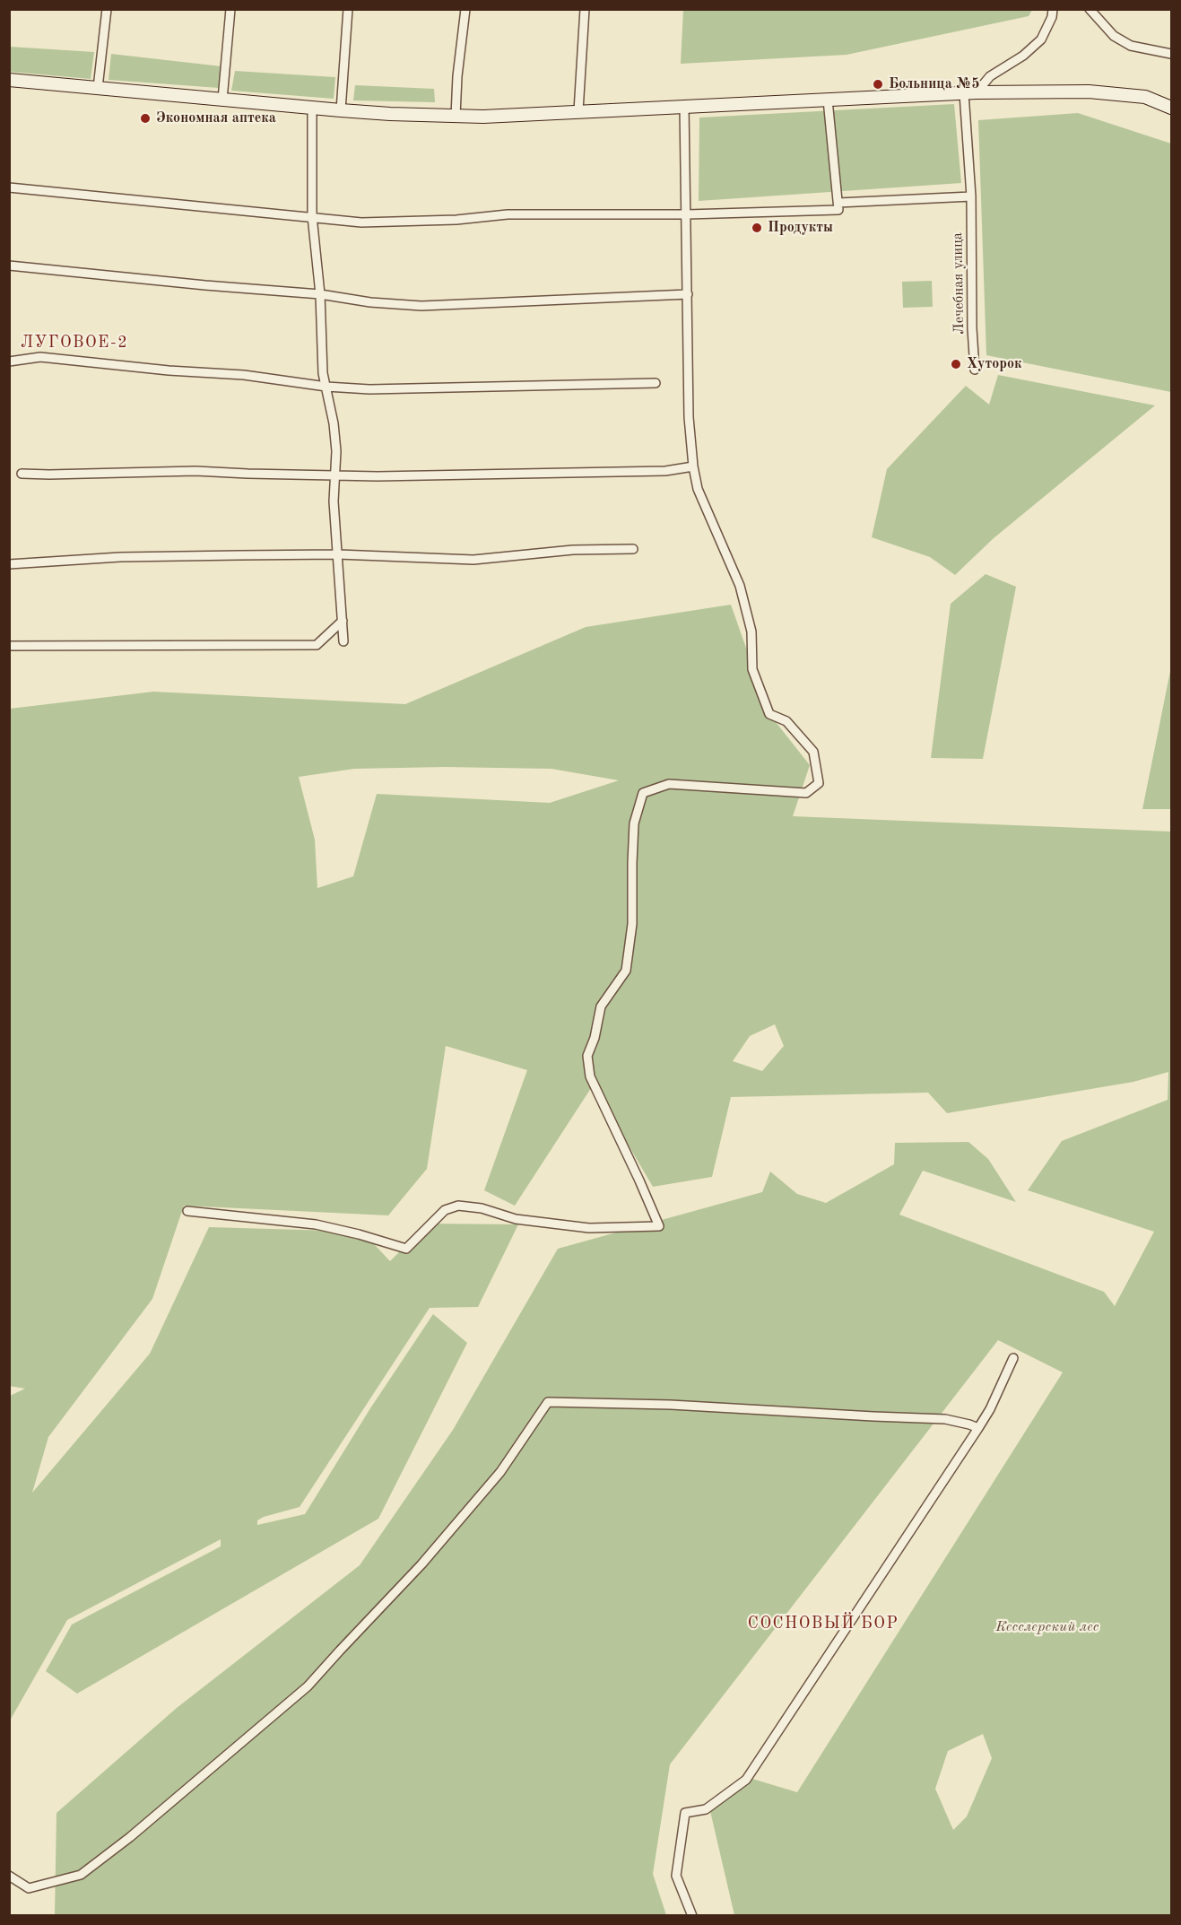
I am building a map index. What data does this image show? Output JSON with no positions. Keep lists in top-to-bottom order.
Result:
{
  "streets": {
    "street": ["Лечебная улица"]
  },
  "districts": ["ЛУГОВОЕ-2", "СОСНОВЫЙ БОР"],
  "parks": ["Кесслерский лес"],
  "places": [
    "Больница №5",
    "Экономная аптека",
    "Продукты",
    "Хуторок"
  ]
}
